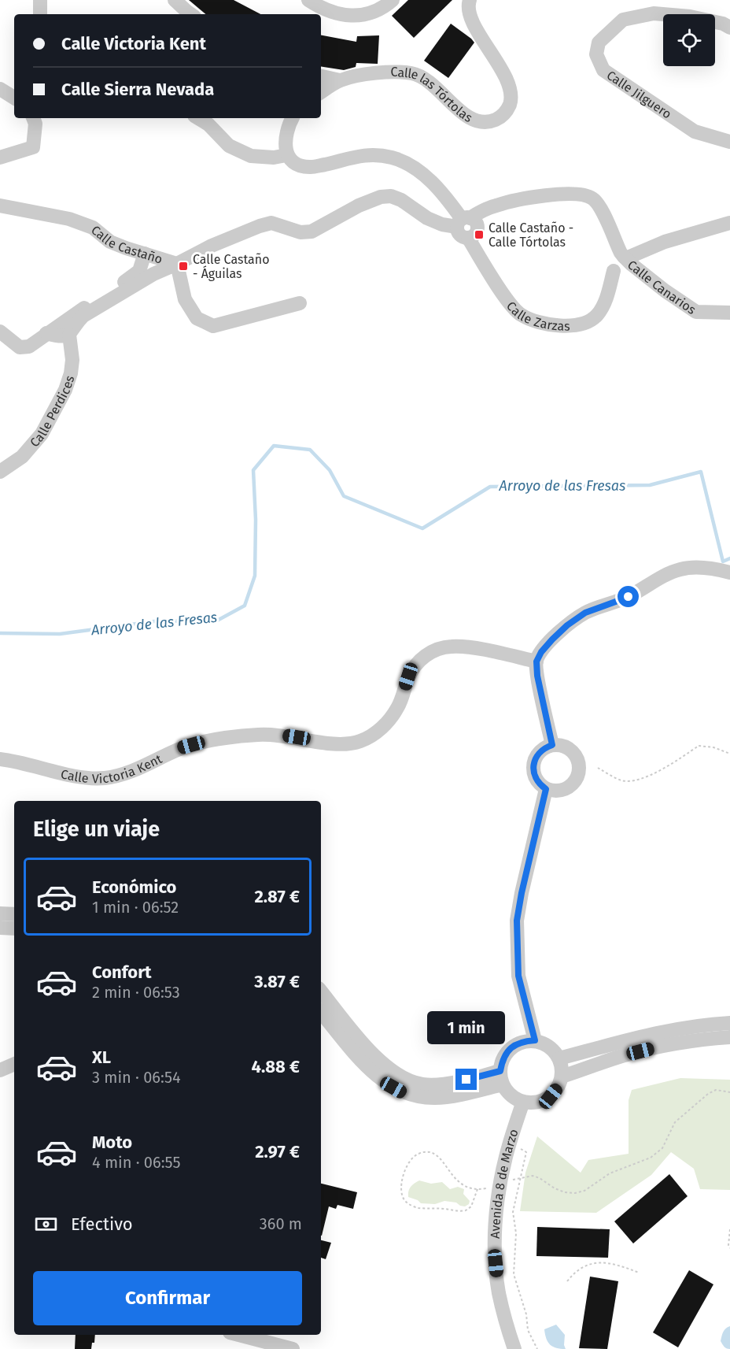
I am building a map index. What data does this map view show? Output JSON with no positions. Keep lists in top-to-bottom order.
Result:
{
  "streets": {
    "street": [
      "Calle Jilguero",
      "Calle las Tórtolas",
      "Calle Castaño",
      "Calle Canarios",
      "Calle Zarzas",
      "Calle Perdices",
      "Calle Victoria Kent",
      "Avenida 8 de Marzo"
    ]
  },
  "crossings": [
    ["Calle Castaño", "Calle Zarzas"]
  ],
  "water": ["Arroyo de las Fresas"],
  "places": {
    "transit": ["Calle Castaño - Calle Tórtolas", "Calle Castaño - Águilas"]
  },
  "page": {
    "banner": ["Calle Victoria Kent", "Calle Sierra Nevada"],
    "heading": "Elige un viaje",
    "list": [
      {
        "name": "Económico",
        "note": "1 min · 06:52",
        "value": "2.87 €"
      },
      {
        "name": "Confort",
        "note": "2 min · 06:53",
        "value": "3.87 €"
      },
      {
        "name": "XL",
        "note": "3 min · 06:54",
        "value": "4.88 €"
      },
      {
        "name": "Moto",
        "note": "4 min · 06:55",
        "value": "2.97 €"
      }
    ],
    "bubble": "1 min",
    "pay": ["Efectivo", "360 m"],
    "buttons": "Confirmar"
  }
}
